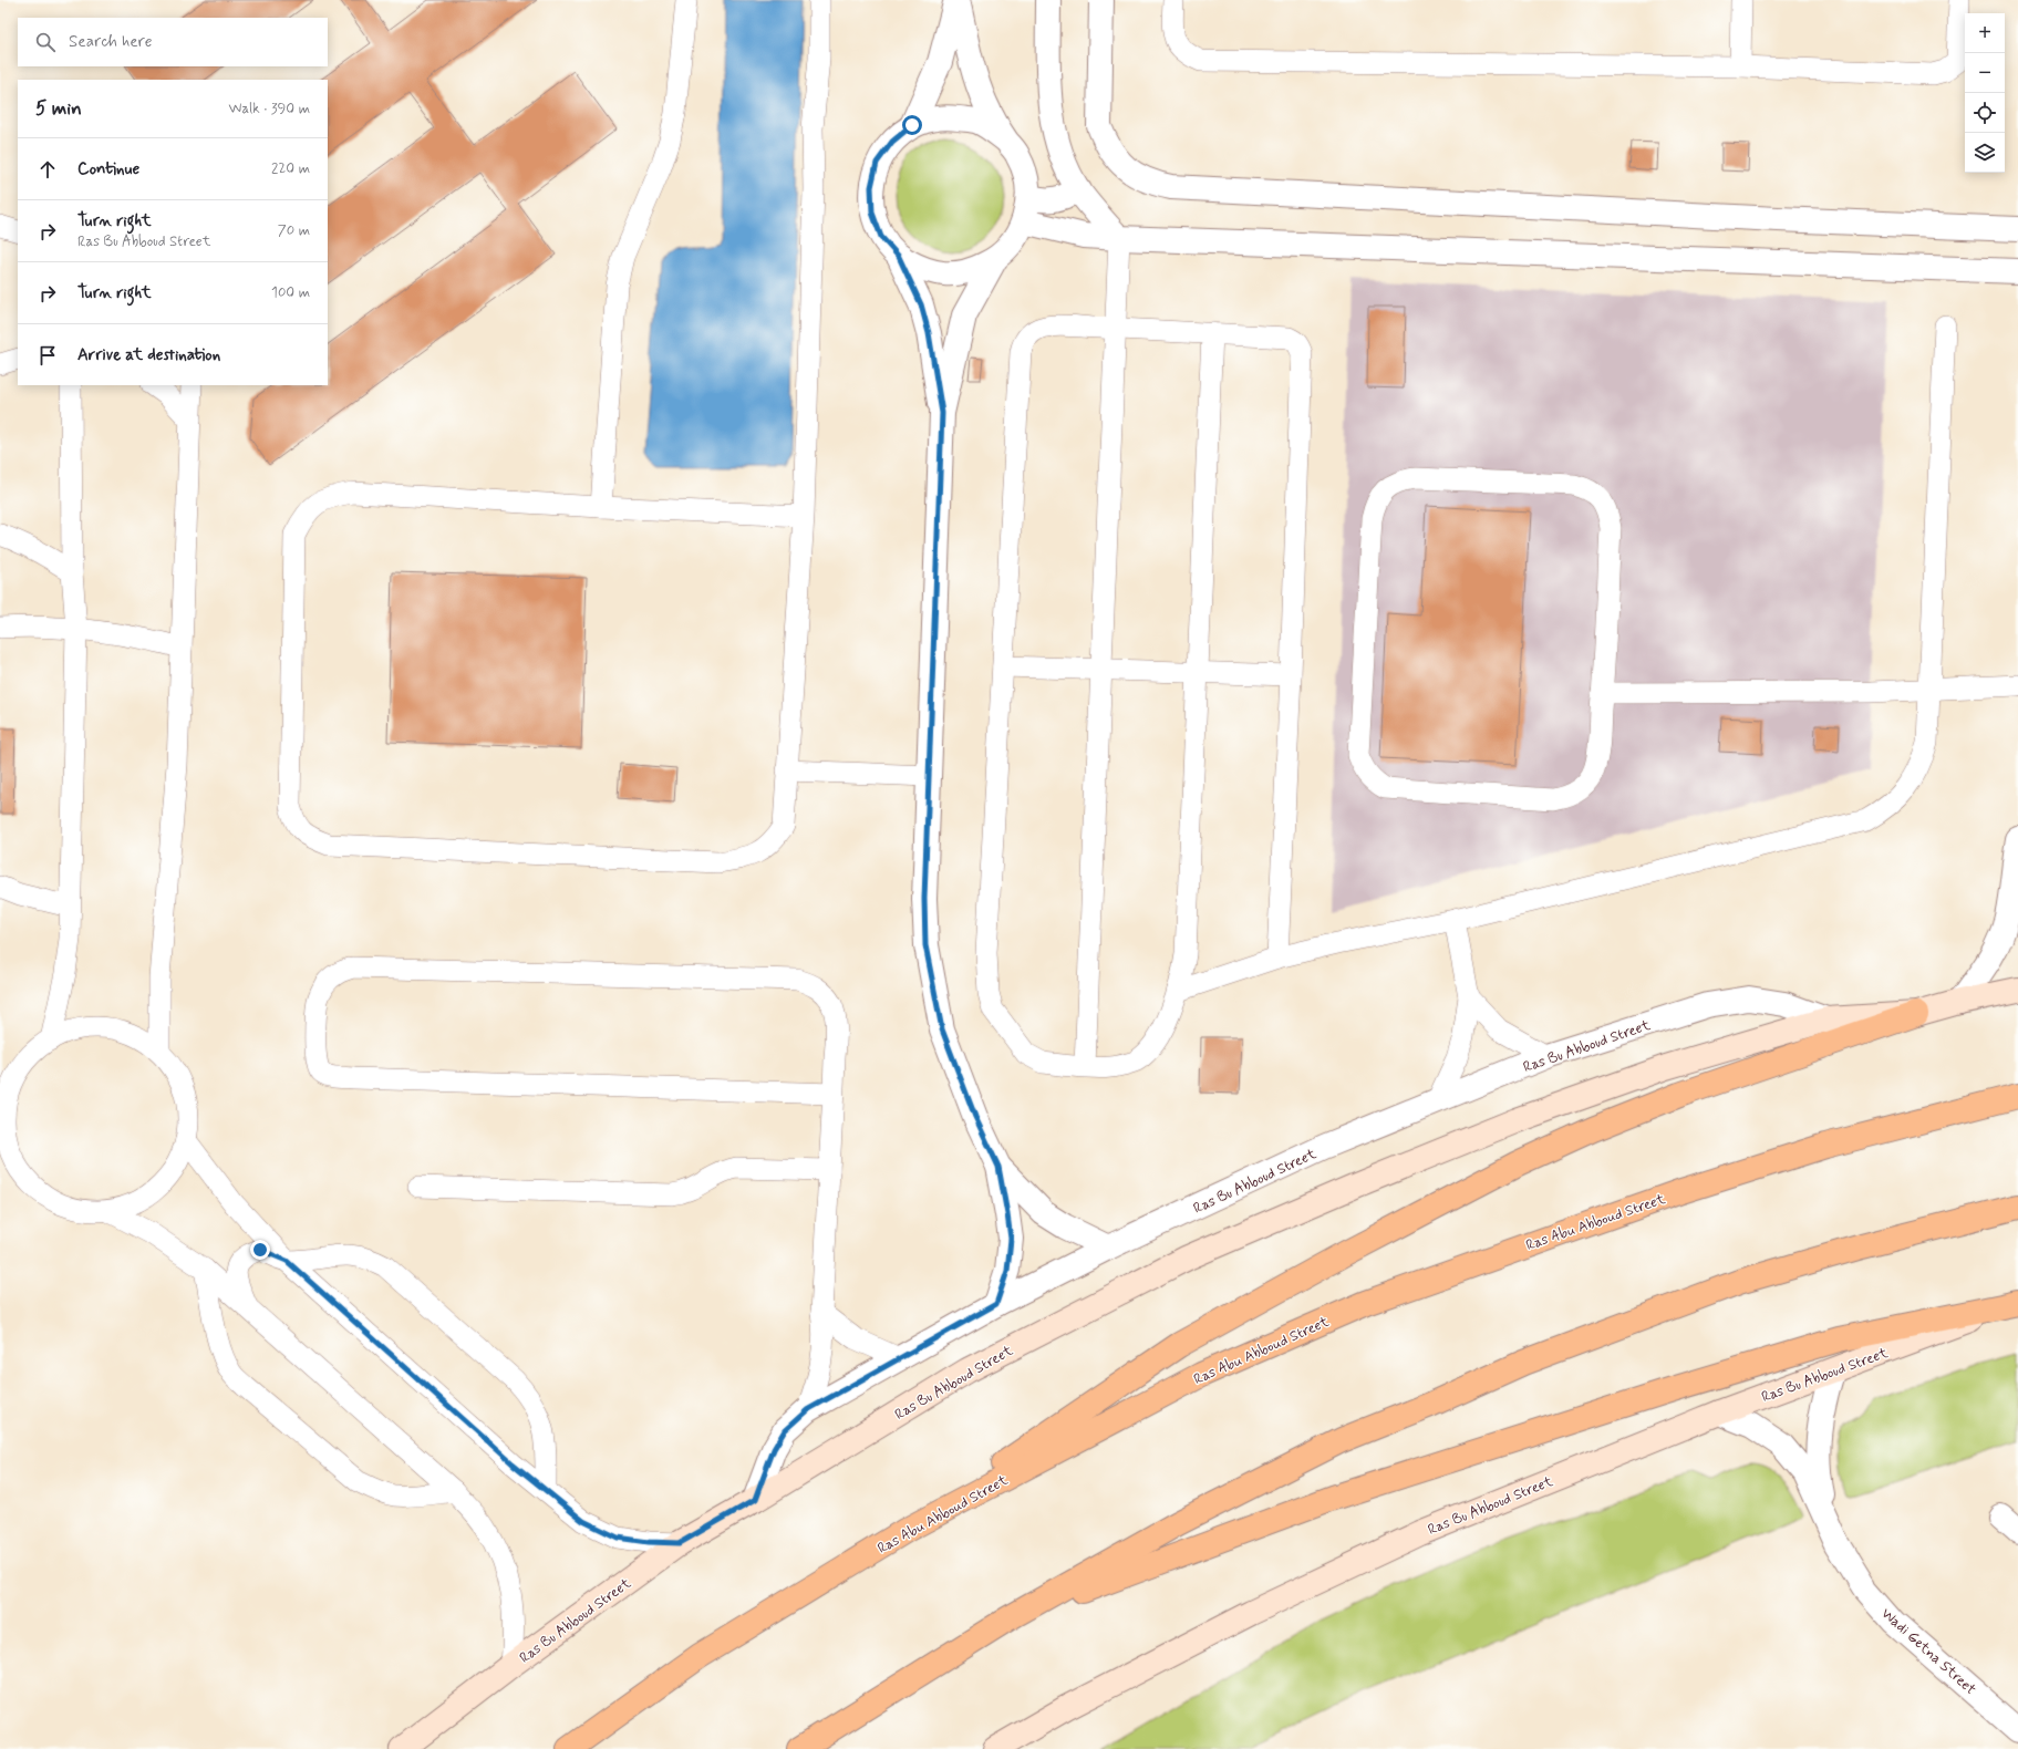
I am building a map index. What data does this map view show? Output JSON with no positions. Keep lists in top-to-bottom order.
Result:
{
  "streets": {
    "highway": ["Ras Abu Abboud Street"],
    "street": ["Ras Bu Abboud Street", "Wadi Getna Street"]
  },
  "crossings": [
    ["Ras Bu Abboud Street", "Wadi Getna Street"]
  ],
  "page": {
    "map_buttons": ["+", "−"],
    "search": "Search here",
    "heading": ["5 min", "Walk · 390 m"],
    "list": [
      ["Continue", "220 m"],
      ["Turn right", "Ras Bu Abboud Street", "70 m"],
      ["Turn right", "100 m"],
      "Arrive at destination"
    ]
  }
}
